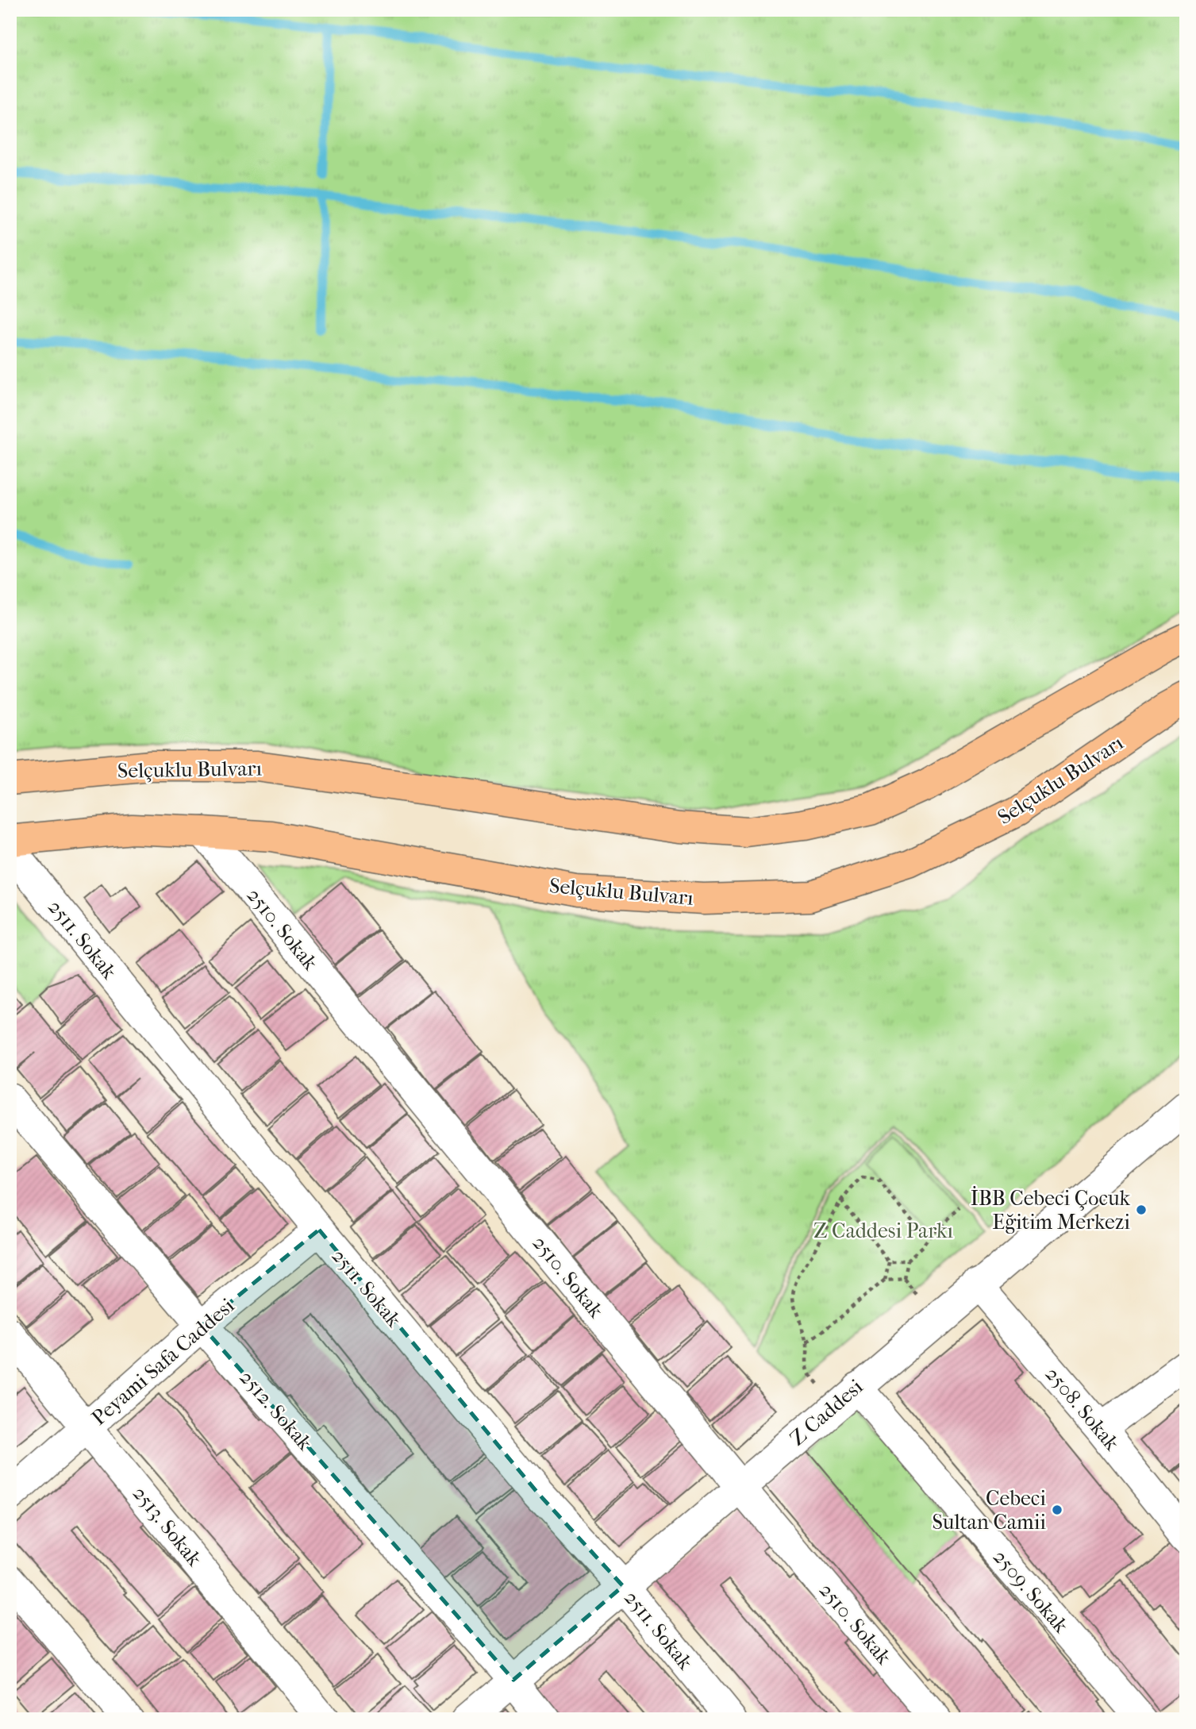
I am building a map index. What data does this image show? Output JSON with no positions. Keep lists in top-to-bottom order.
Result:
{
  "streets": {
    "main road": ["Selçuklu Bulvarı"],
    "street": [
      "2510. Sokak",
      "2511. Sokak",
      "Peyami Safa Caddesi",
      "2508. Sokak",
      "2512. Sokak",
      "Z Caddesi",
      "2513. Sokak",
      "2509. Sokak"
    ]
  },
  "crossings": [
    ["Selçuklu Bulvarı", "2510. Sokak"],
    ["2510. Sokak", "Z Caddesi"],
    ["2511. Sokak", "Peyami Safa Caddesi"],
    ["2511. Sokak", "Z Caddesi"],
    ["Peyami Safa Caddesi", "2512. Sokak"],
    ["Peyami Safa Caddesi", "2513. Sokak"],
    ["2508. Sokak", "Z Caddesi"],
    ["2512. Sokak", "Z Caddesi"],
    ["Z Caddesi", "2509. Sokak"]
  ],
  "parks": ["Z Caddesi Parkı"],
  "places": ["İBB Cebeci Çocuk Eğitim Merkezi", "Cebeci Sultan Camii"]
}
